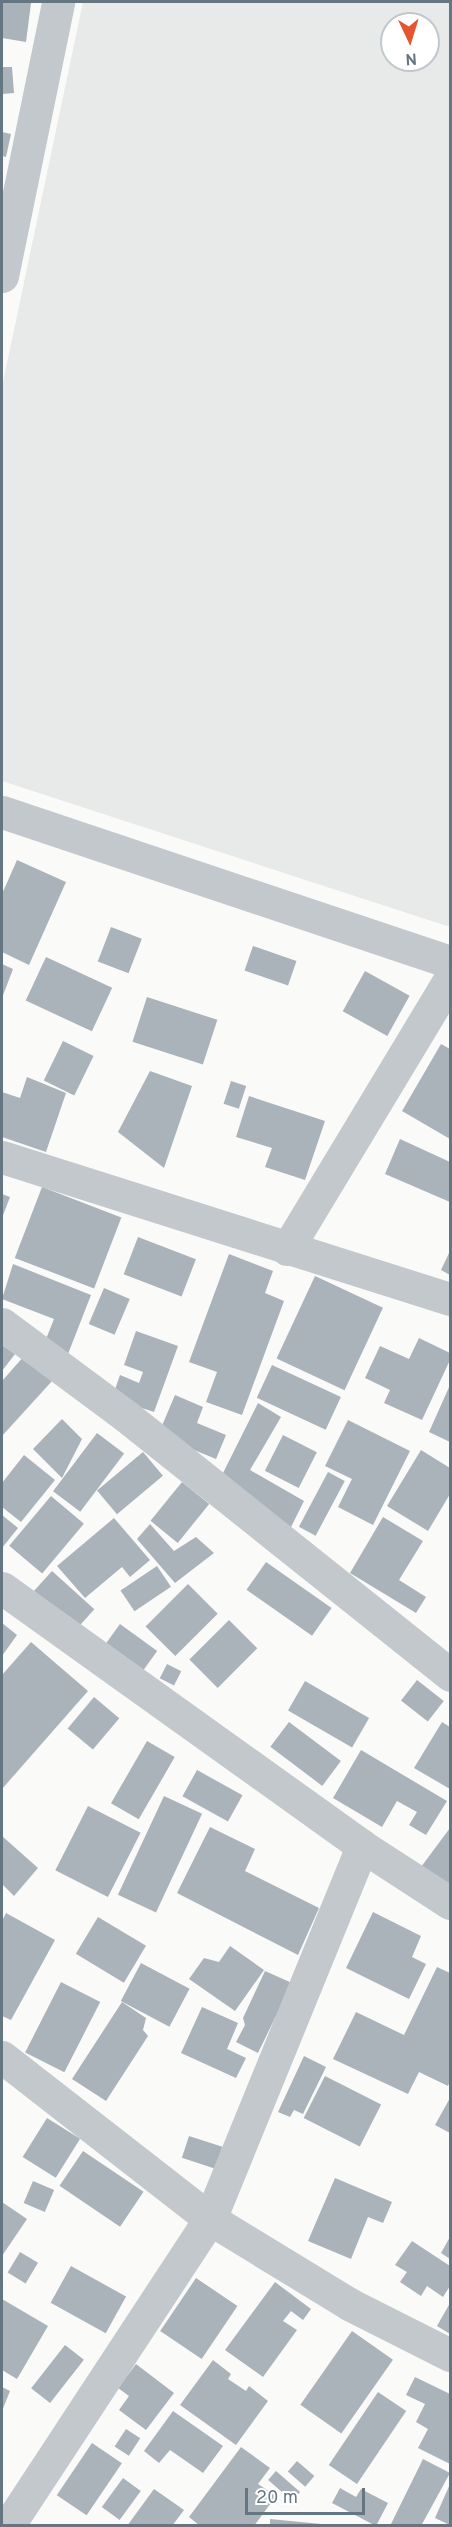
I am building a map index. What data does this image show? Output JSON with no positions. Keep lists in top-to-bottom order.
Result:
{
  "scale_bar": "20 m",
  "north": "bottom"
}
